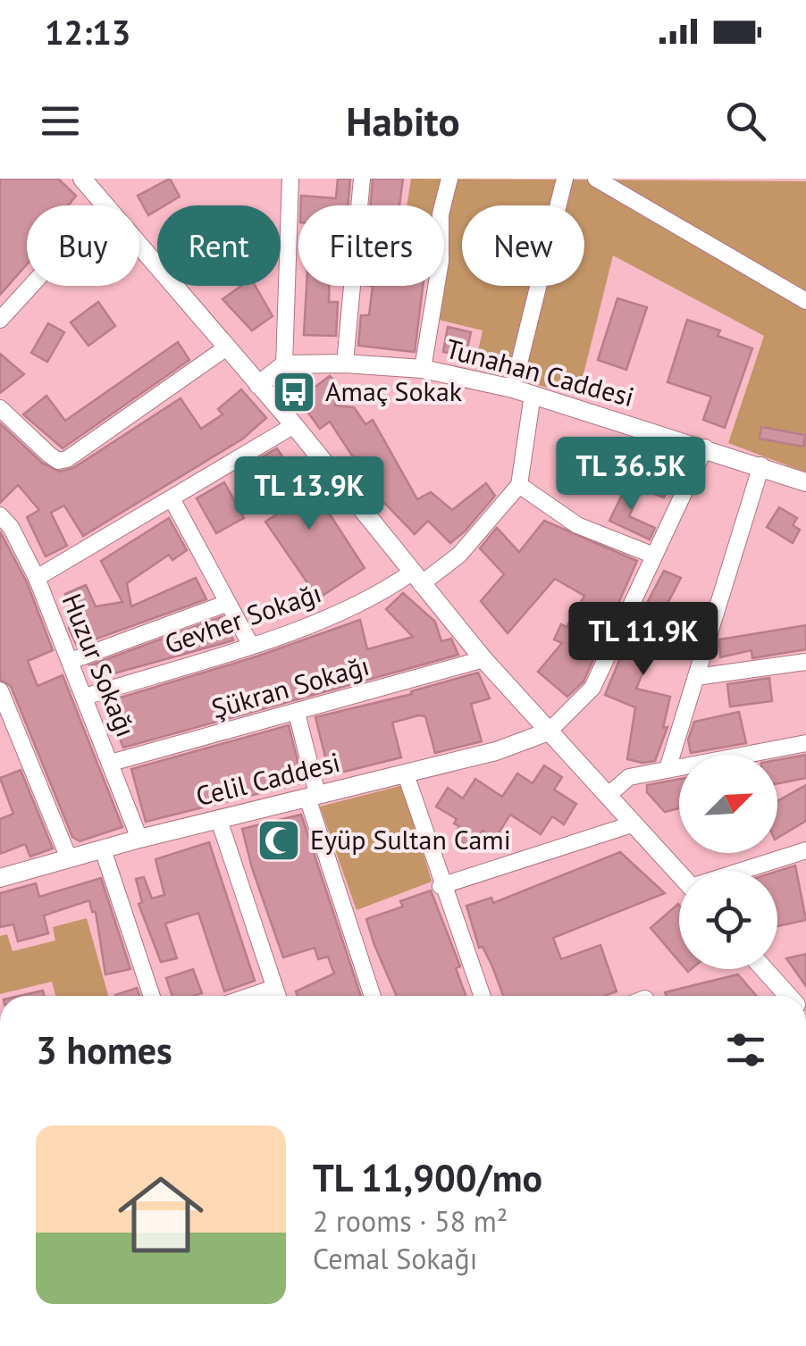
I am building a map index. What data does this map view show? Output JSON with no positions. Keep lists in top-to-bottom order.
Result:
{
  "streets": {
    "street": [
      "Tunahan Caddesi",
      "Gevher Sokağı",
      "Huzur Sokağı",
      "Şükran Sokağı",
      "Celil Caddesi"
    ]
  },
  "crossings": [
    ["Gevher Sokağı", "Huzur Sokağı"],
    ["Huzur Sokağı", "Şükran Sokağı"],
    ["Huzur Sokağı", "Celil Caddesi"]
  ],
  "places": {
    "bus stop": ["Amaç Sokak"],
    "mosque": ["Eyüp Sultan Cami"]
  },
  "north": "top right",
  "page": {
    "status": "12:13",
    "header": "Habito",
    "chip": [
      "Buy",
      "Rent",
      "Filters",
      "New"
    ],
    "price": ["TL 36.5K", "TL 13.9K", "TL 11.9K"],
    "heading": "3 homes",
    "list": [
      {
        "name": "TL 11,900/mo",
        "note": "2 rooms · 58 m² · Cemal Sokağı"
      }
    ]
  }
}
